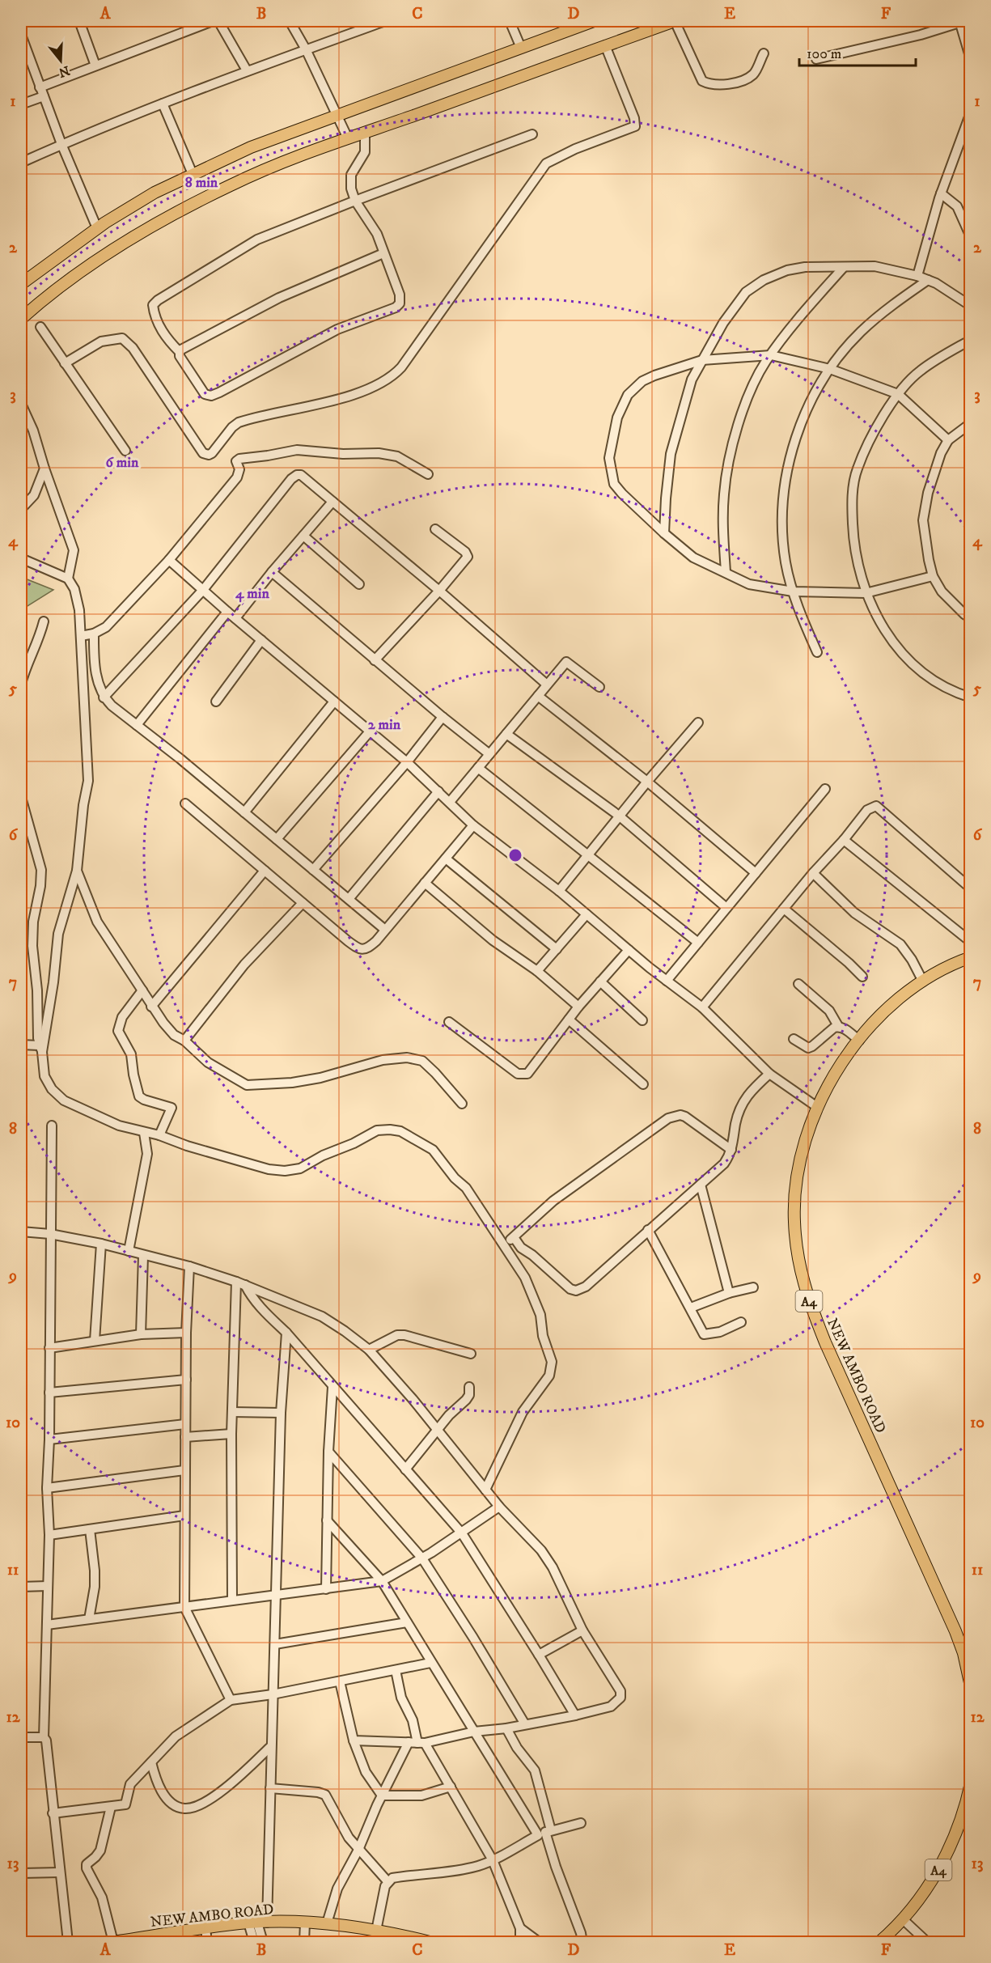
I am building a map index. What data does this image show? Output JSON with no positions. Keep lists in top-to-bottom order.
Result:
{
  "streets": {
    "main road": ["A4", "NEW AMBO ROAD"]
  },
  "scale_bar": "100 m",
  "north": "bottom",
  "grid": {
    "columns": [
      "A",
      "B",
      "C",
      "D",
      "E",
      "F"
    ],
    "rows": [
      "1",
      "2",
      "3",
      "4",
      "5",
      "6",
      "7",
      "8",
      "9",
      "10",
      "11",
      "12",
      "13"
    ]
  },
  "rings": [
    "8 min",
    "6 min",
    "4 min",
    "2 min"
  ]
}
